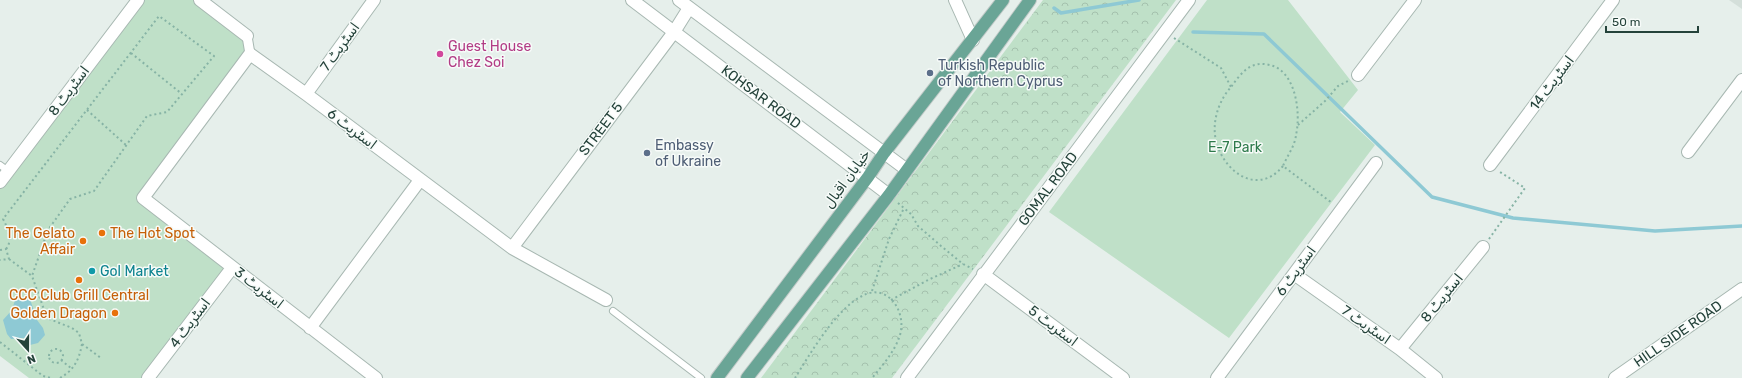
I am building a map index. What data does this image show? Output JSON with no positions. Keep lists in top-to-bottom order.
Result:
{
  "streets": {
    "main road": ["خیابان اقبال"],
    "street": [
      "اسٹریٹ 7",
      "اسٹریٹ 14",
      "اسٹریٹ 8",
      "KOHSAR ROAD",
      "اسٹریٹ 6",
      "STREET 5",
      "GOMAL ROAD",
      "اسٹریٹ 3",
      "اسٹریٹ 4",
      "اسٹریٹ 5",
      "HILL SIDE ROAD"
    ]
  },
  "crossings": [
    ["اسٹریٹ 7", "اسٹریٹ 8"],
    ["اسٹریٹ 7", "اسٹریٹ 6"],
    ["KOHSAR ROAD", "STREET 5"],
    ["KOHSAR ROAD", "خیابان اقبال"],
    ["اسٹریٹ 6", "STREET 5"],
    ["اسٹریٹ 6", "اسٹریٹ 3"],
    ["GOMAL ROAD", "اسٹریٹ 5"],
    ["اسٹریٹ 3", "اسٹریٹ 4"]
  ],
  "parks": ["E-7 Park"],
  "places": [
    "Guest House Chez Soi",
    "Turkish Republic of Northern Cyprus",
    "Embassy of Ukraine",
    "The Hot Spot",
    "The Gelato Affair",
    "Gol Market",
    "CCC Club Grill Central",
    "Golden Dragon"
  ],
  "scale_bar": "50 m",
  "north": "bottom"
}
